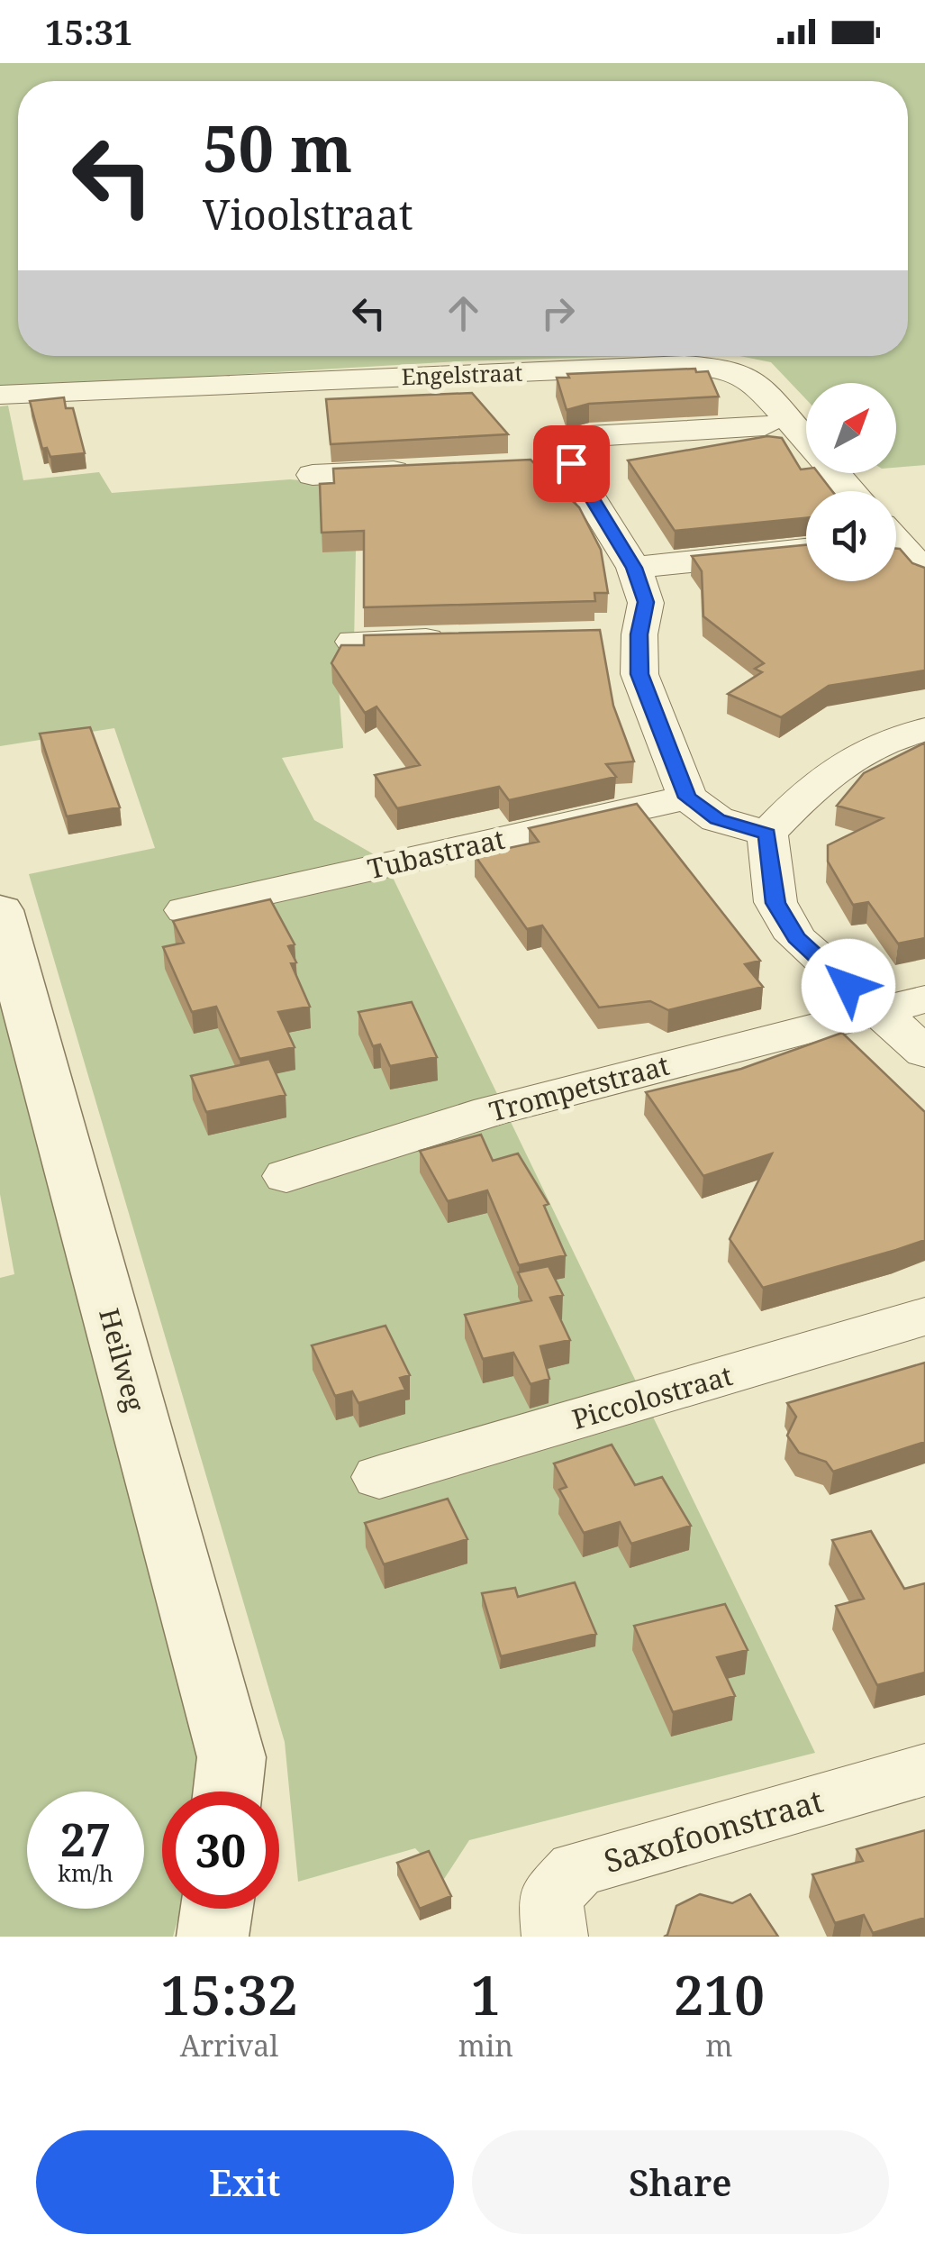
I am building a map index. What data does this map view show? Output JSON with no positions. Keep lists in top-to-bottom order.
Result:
{
  "streets": {
    "street": [
      "Engelstraat",
      "Tubastraat",
      "Trompetstraat",
      "Heilweg",
      "Piccolostraat",
      "Saxofoonstraat"
    ]
  },
  "north": "top right",
  "page": {
    "status": "15:31",
    "turn": ["50 m", "Vioolstraat"],
    "speed": "27 km/h",
    "limit": "30",
    "eta": [
      "15:32",
      "Arrival",
      "1",
      "min",
      "210",
      "m"
    ],
    "buttons": ["Exit", "Share"]
  }
}
